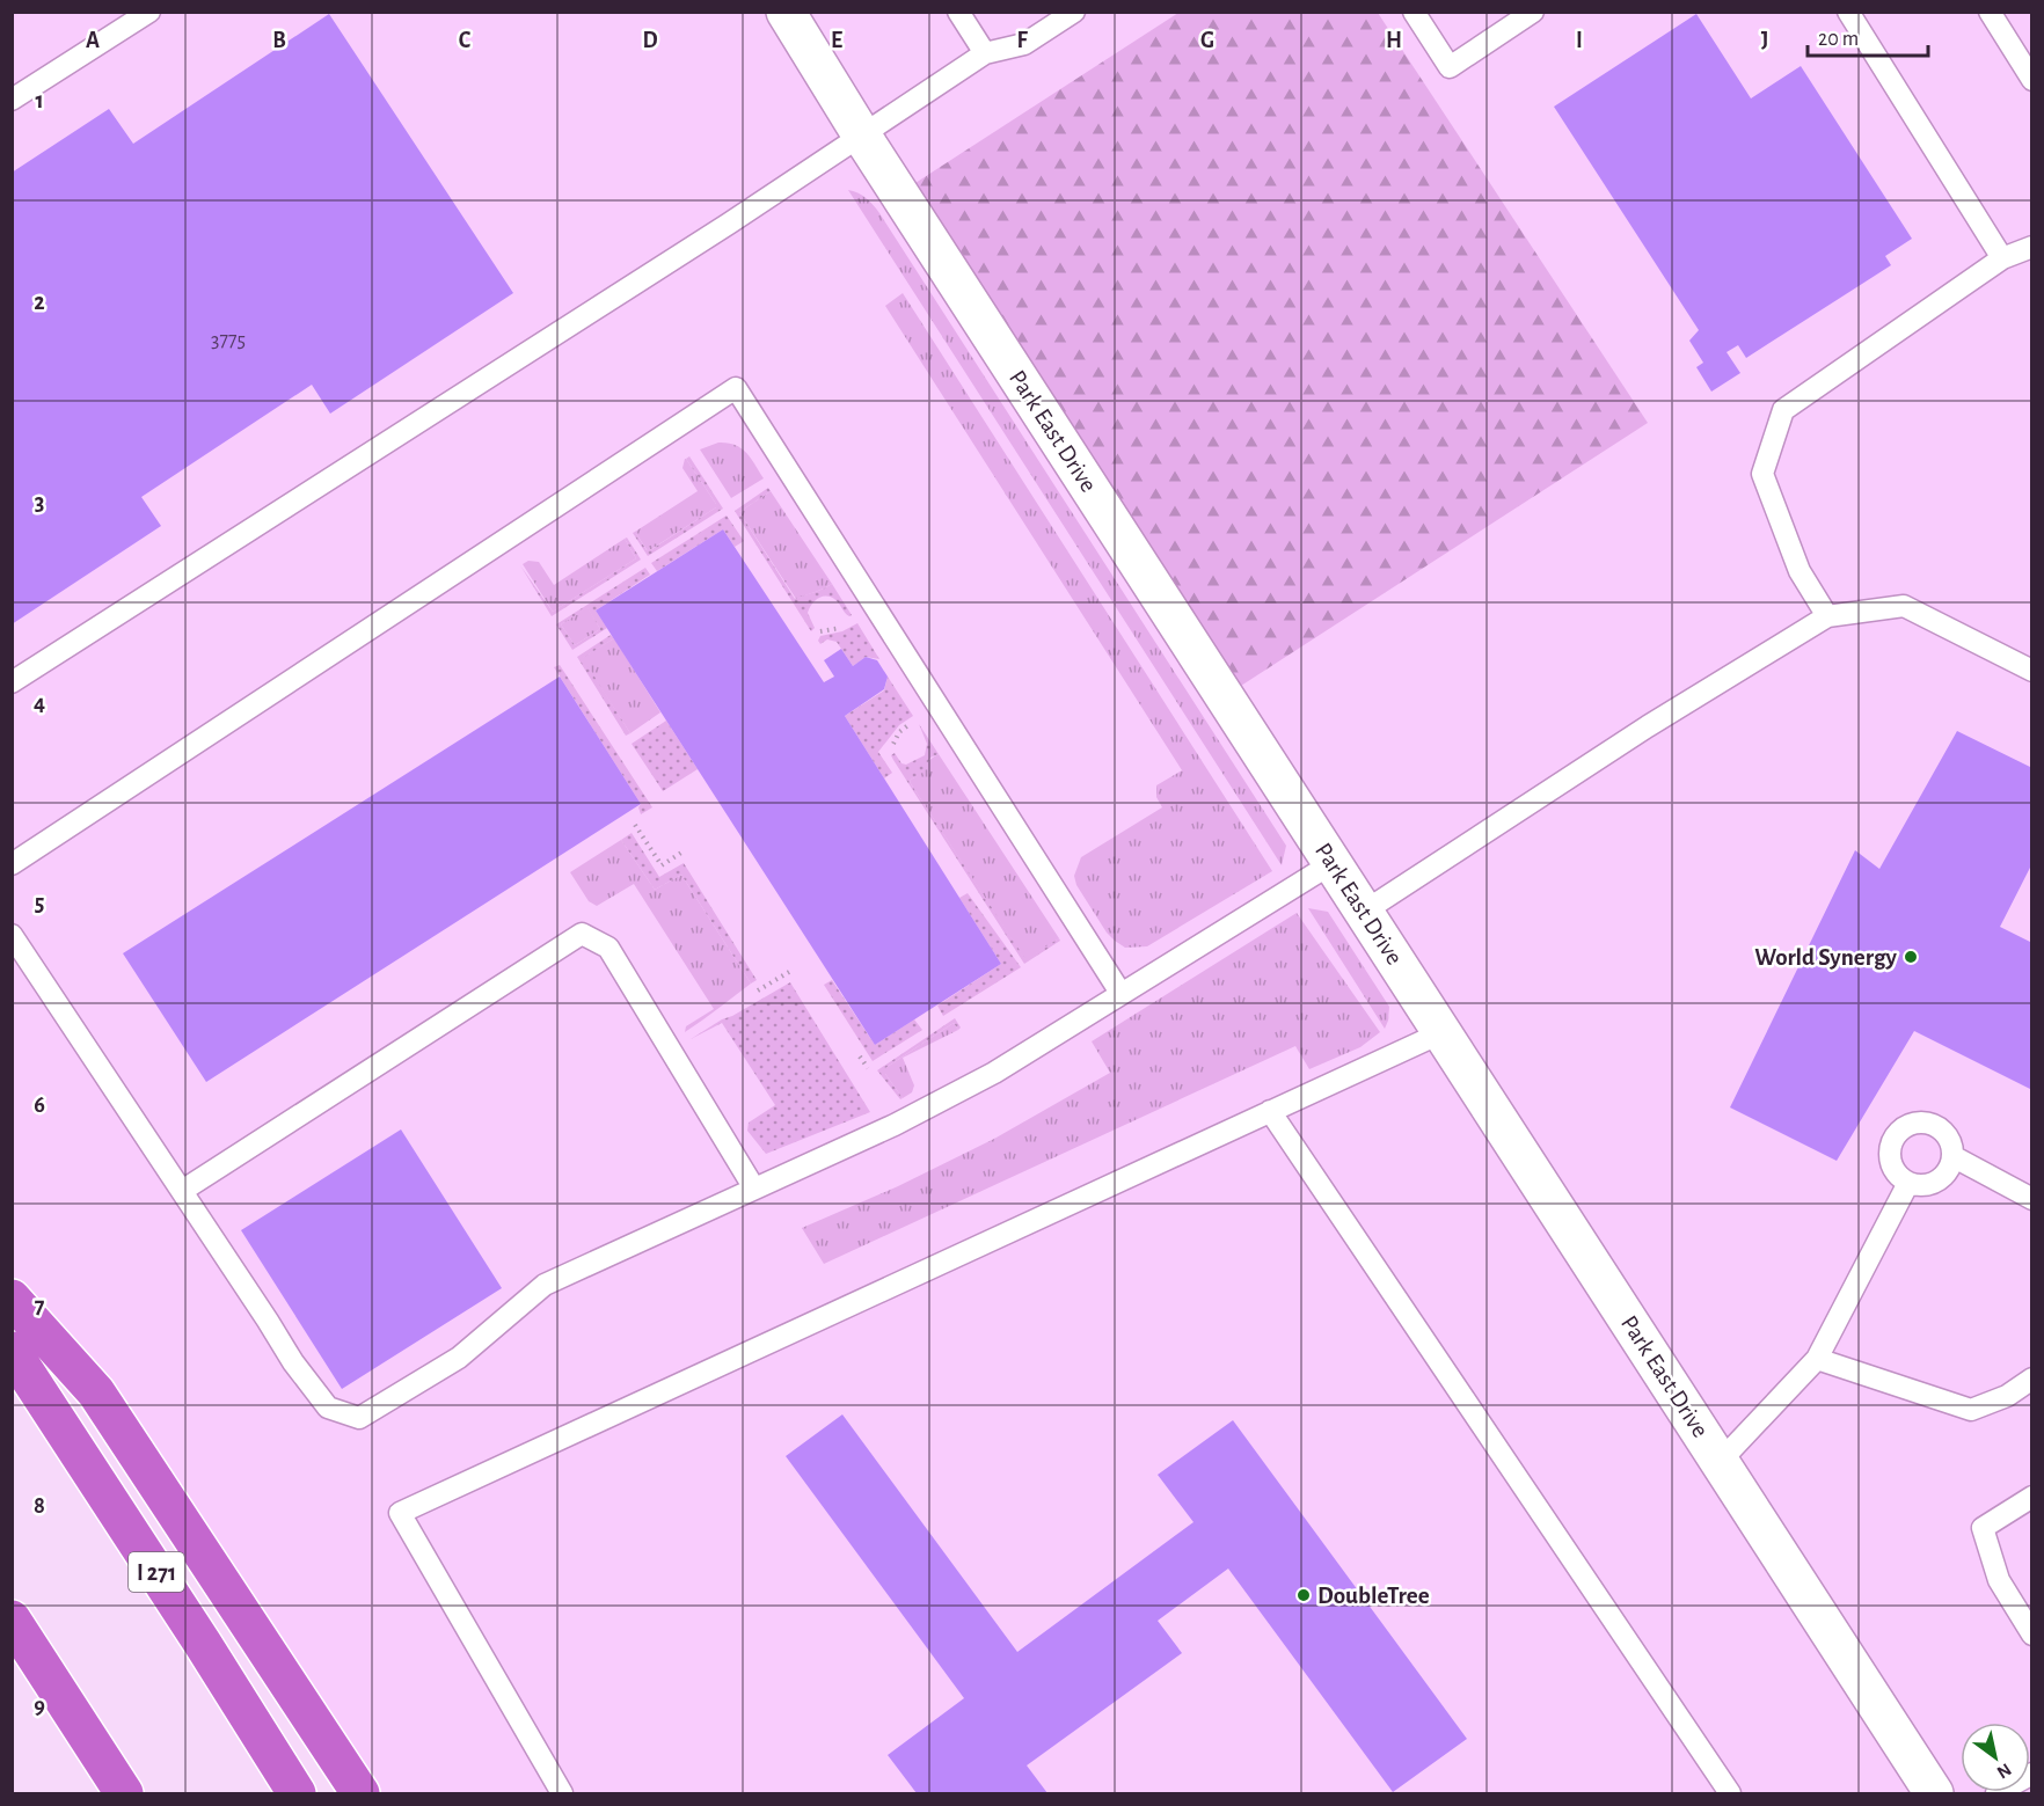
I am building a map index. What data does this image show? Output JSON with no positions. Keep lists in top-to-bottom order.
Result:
{
  "streets": {
    "highway": ["I 271"],
    "street": ["Park East Drive"]
  },
  "places": ["World Synergy", "DoubleTree"],
  "house_numbers": ["3775"],
  "scale_bar": "20 m",
  "north": "bottom right",
  "grid": {
    "columns": [
      "A",
      "B",
      "C",
      "D",
      "E",
      "F",
      "G",
      "H",
      "I",
      "J"
    ],
    "rows": [
      "1",
      "2",
      "3",
      "4",
      "5",
      "6",
      "7",
      "8",
      "9"
    ]
  }
}
